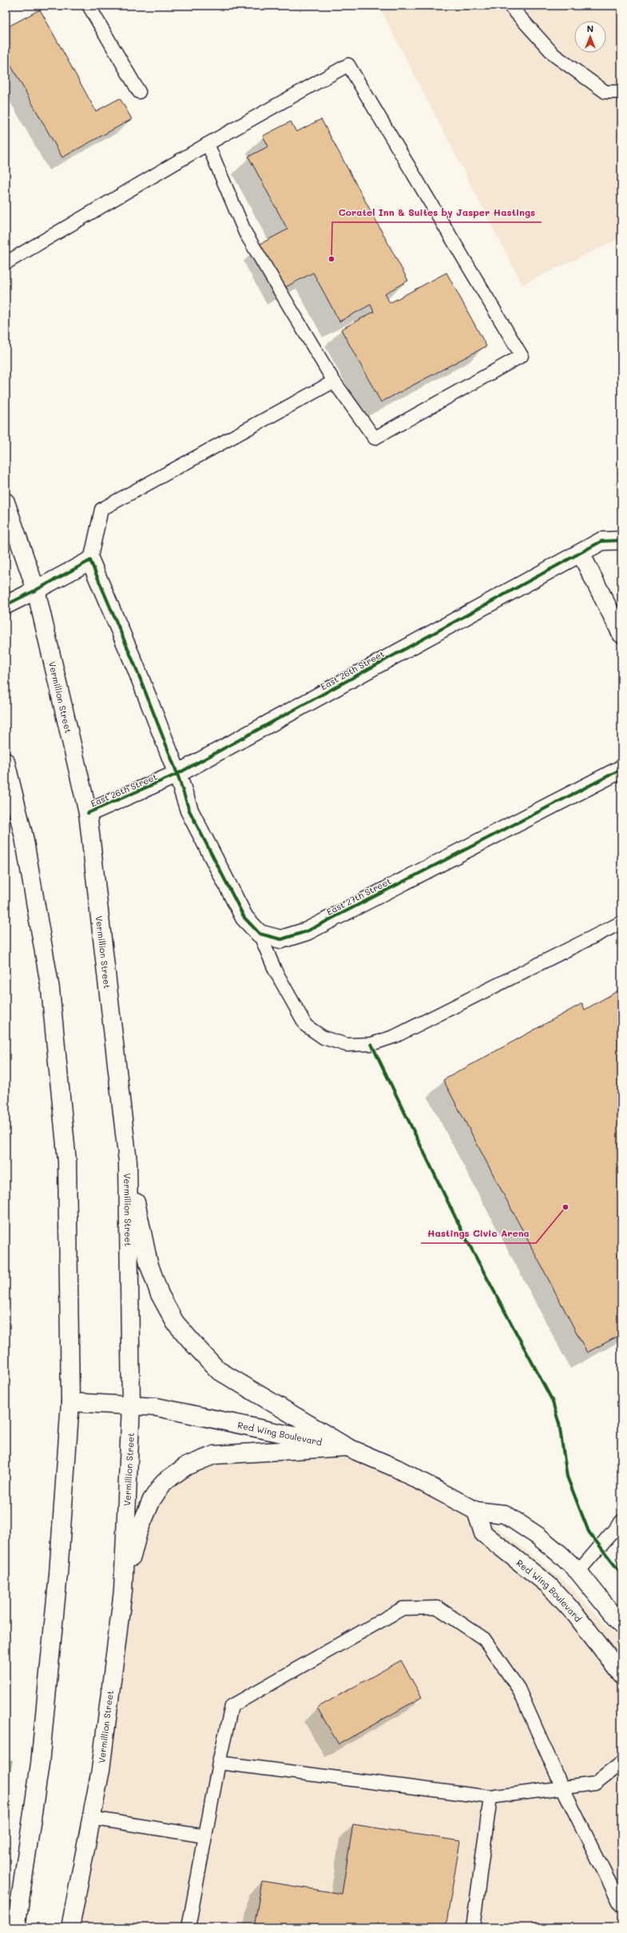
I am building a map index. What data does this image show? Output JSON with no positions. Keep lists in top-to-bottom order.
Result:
{
  "streets": {
    "main road": [
      "East 26th Street",
      "Vermillion Street",
      "East 27th Street",
      "Red Wing Boulevard"
    ]
  },
  "crossings": [
    ["East 26th Street", "Vermillion Street"],
    ["Vermillion Street", "Red Wing Boulevard"]
  ],
  "places": ["Coratel Inn & Suites by Jasper Hastings", "Hastings Civic Arena"],
  "north": "top"
}
